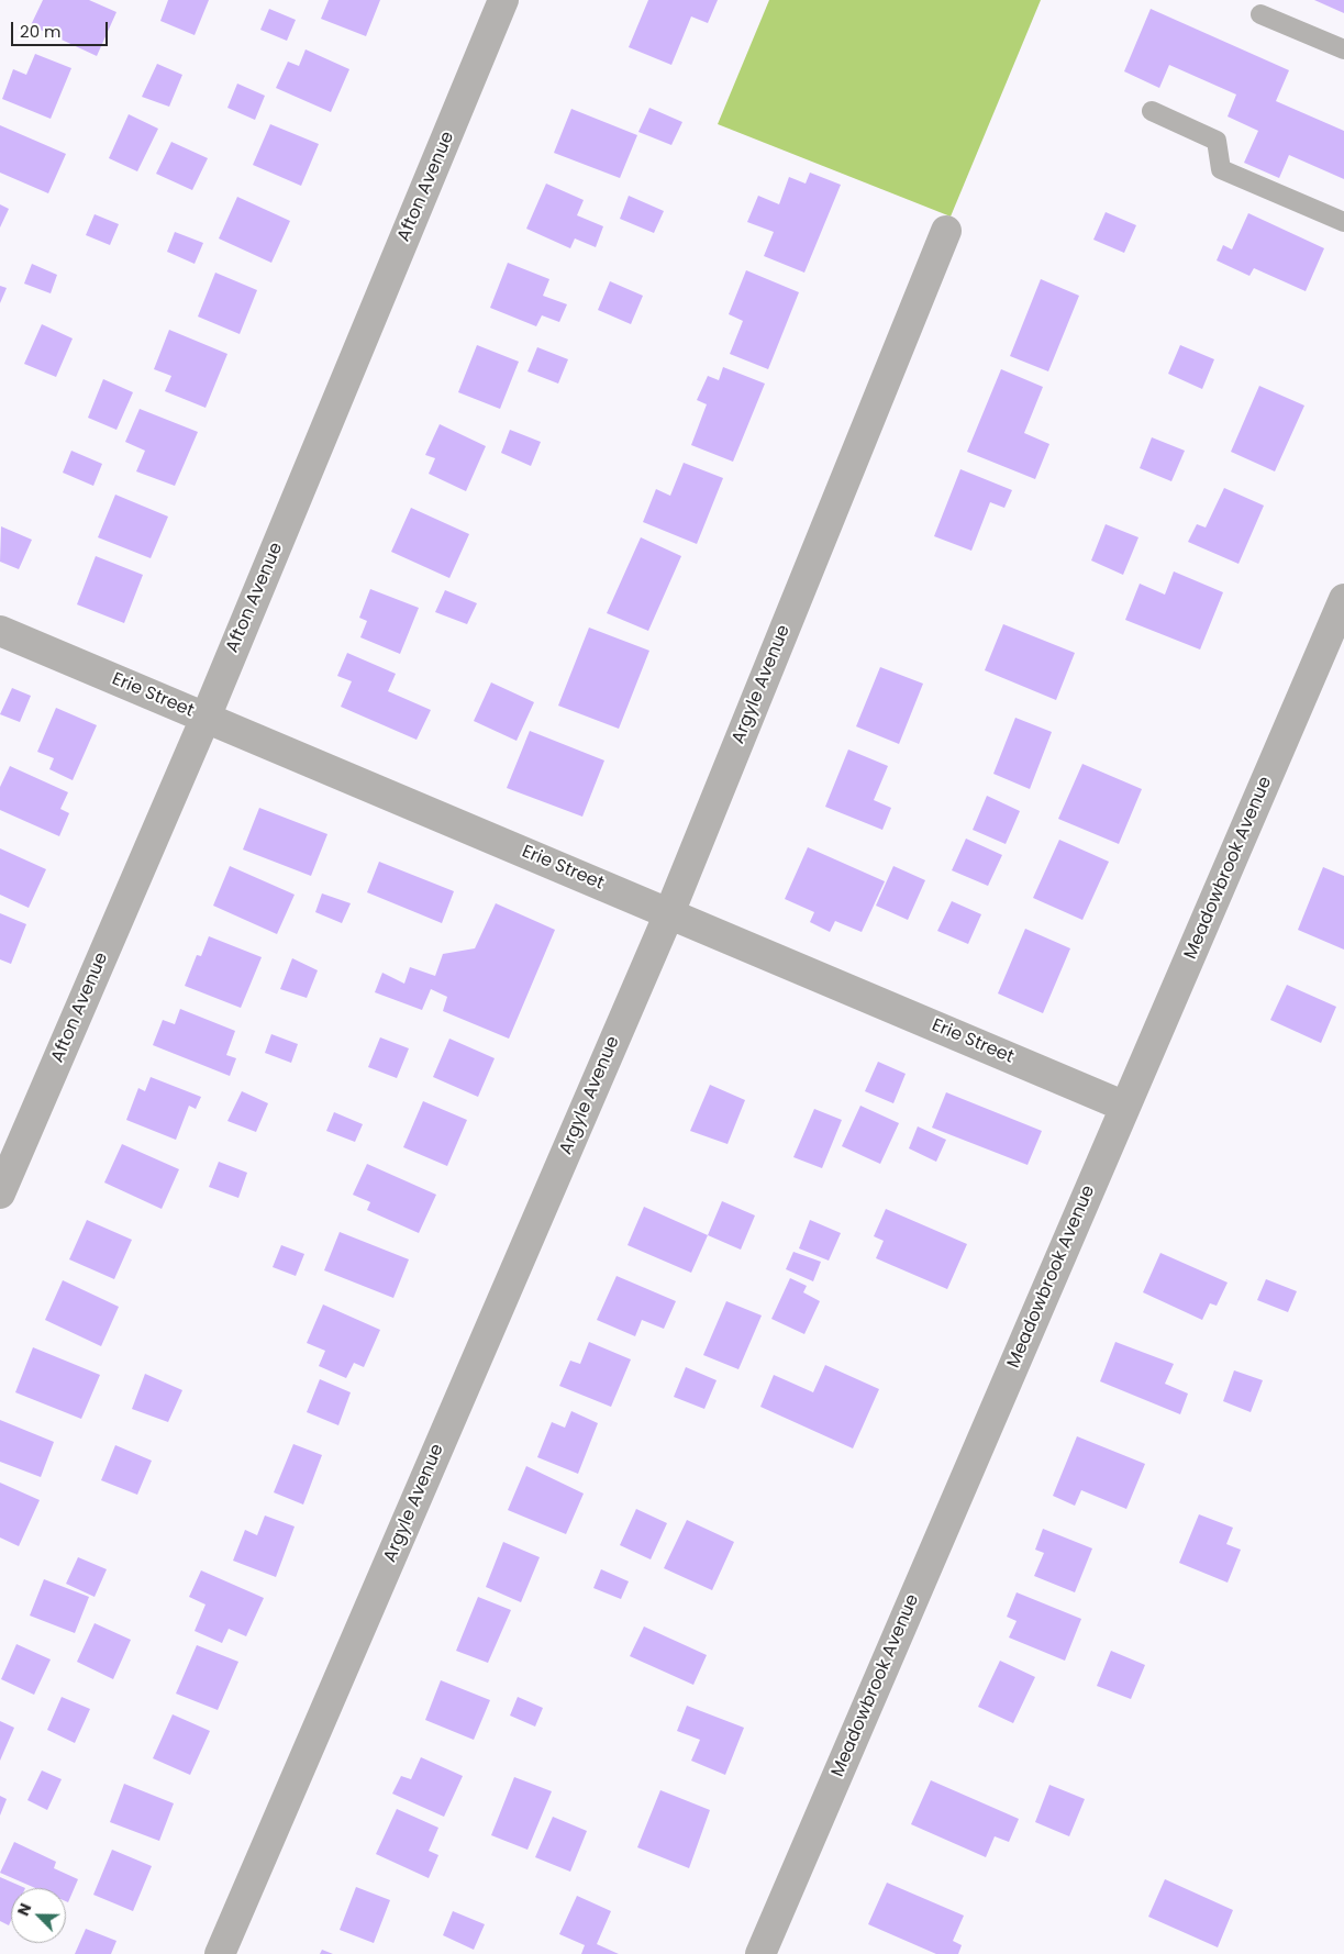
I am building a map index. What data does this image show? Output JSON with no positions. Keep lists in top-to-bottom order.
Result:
{
  "streets": {
    "street": [
      "Afton Avenue",
      "Argyle Avenue",
      "Erie Street",
      "Meadowbrook Avenue"
    ]
  },
  "crossings": [
    ["Afton Avenue", "Erie Street"],
    ["Argyle Avenue", "Erie Street"],
    ["Erie Street", "Meadowbrook Avenue"]
  ],
  "scale_bar": "20 m",
  "north": "top left"
}
